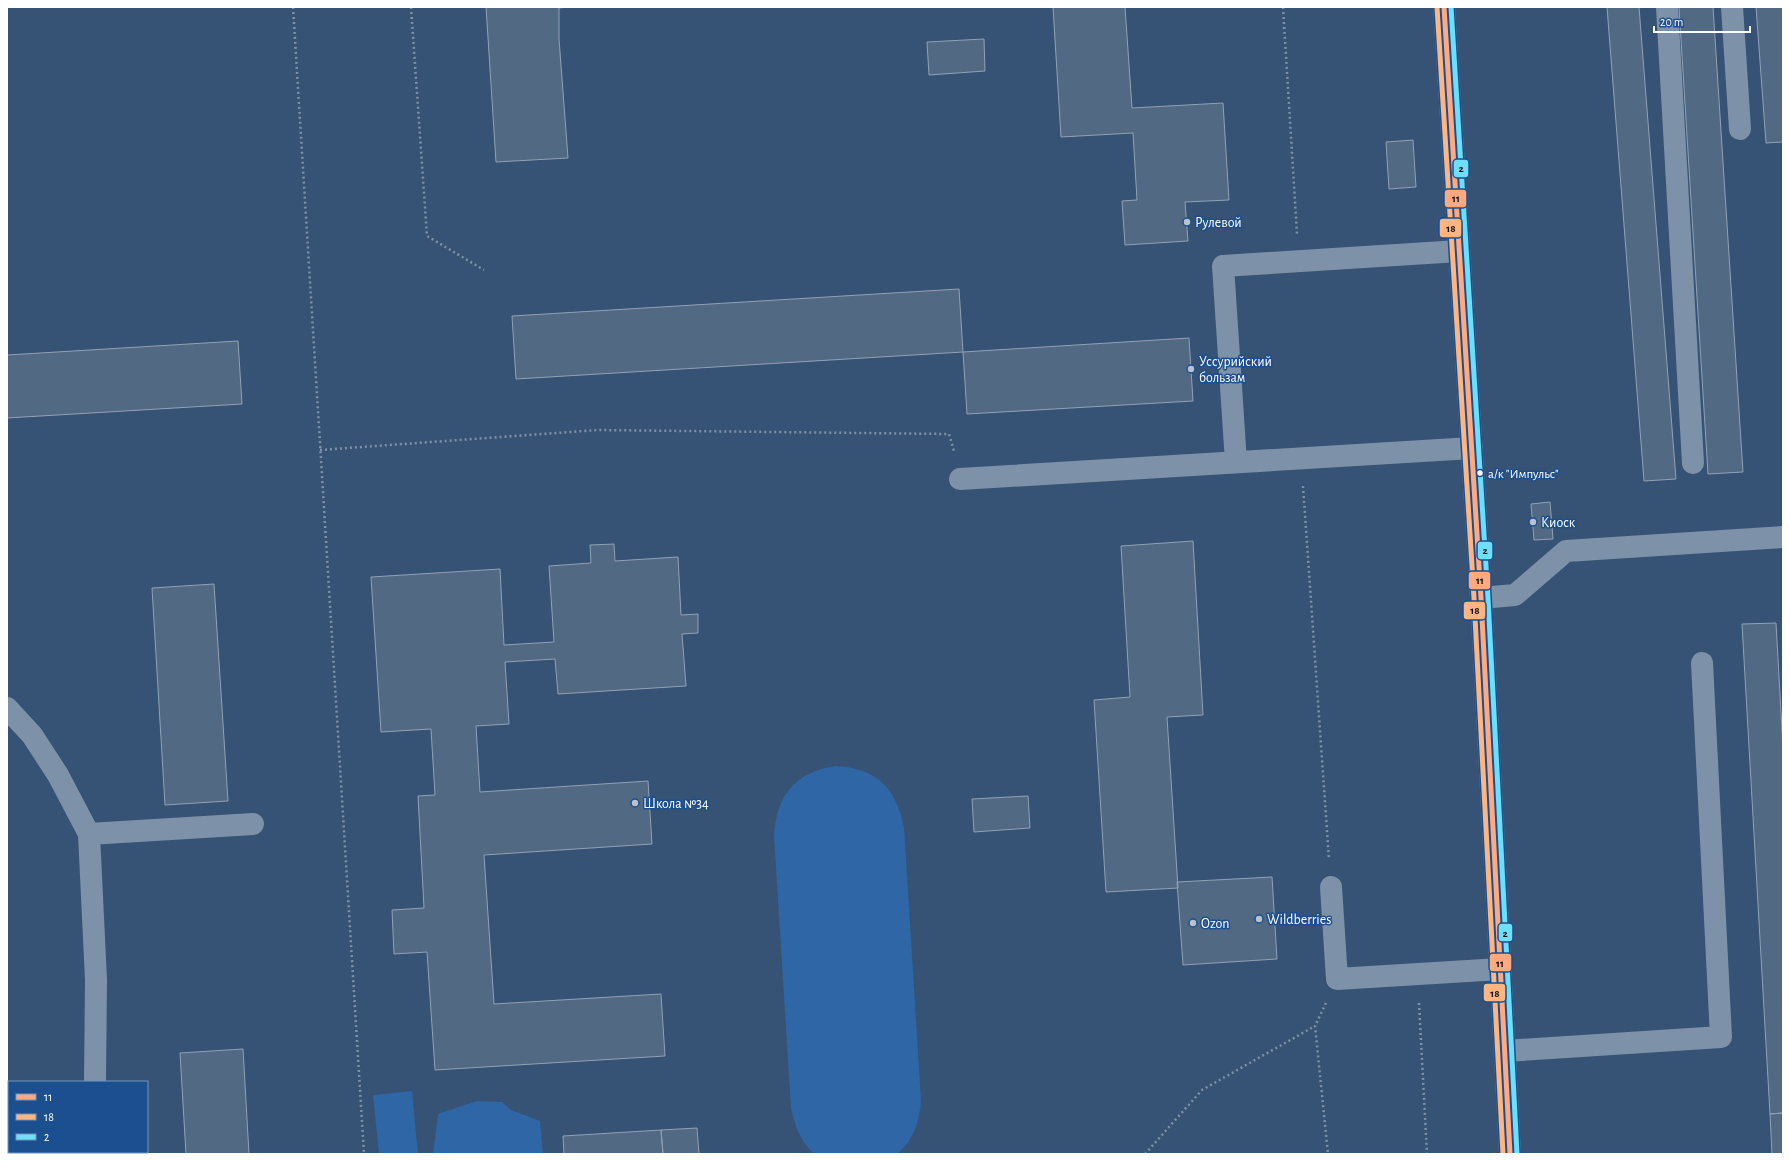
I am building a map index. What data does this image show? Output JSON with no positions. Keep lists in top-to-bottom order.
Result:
{
  "places": [
    "Рулевой",
    "Уссурийский бользам",
    "а/к \"Импульс\"",
    "Киоск",
    "Школа №34",
    "Wildberries",
    "Ozon"
  ],
  "lines": ["transit line 11", "transit line 18", "transit line 2"],
  "legend": ["11", "18", "2"],
  "scale_bar": "20 m"
}
